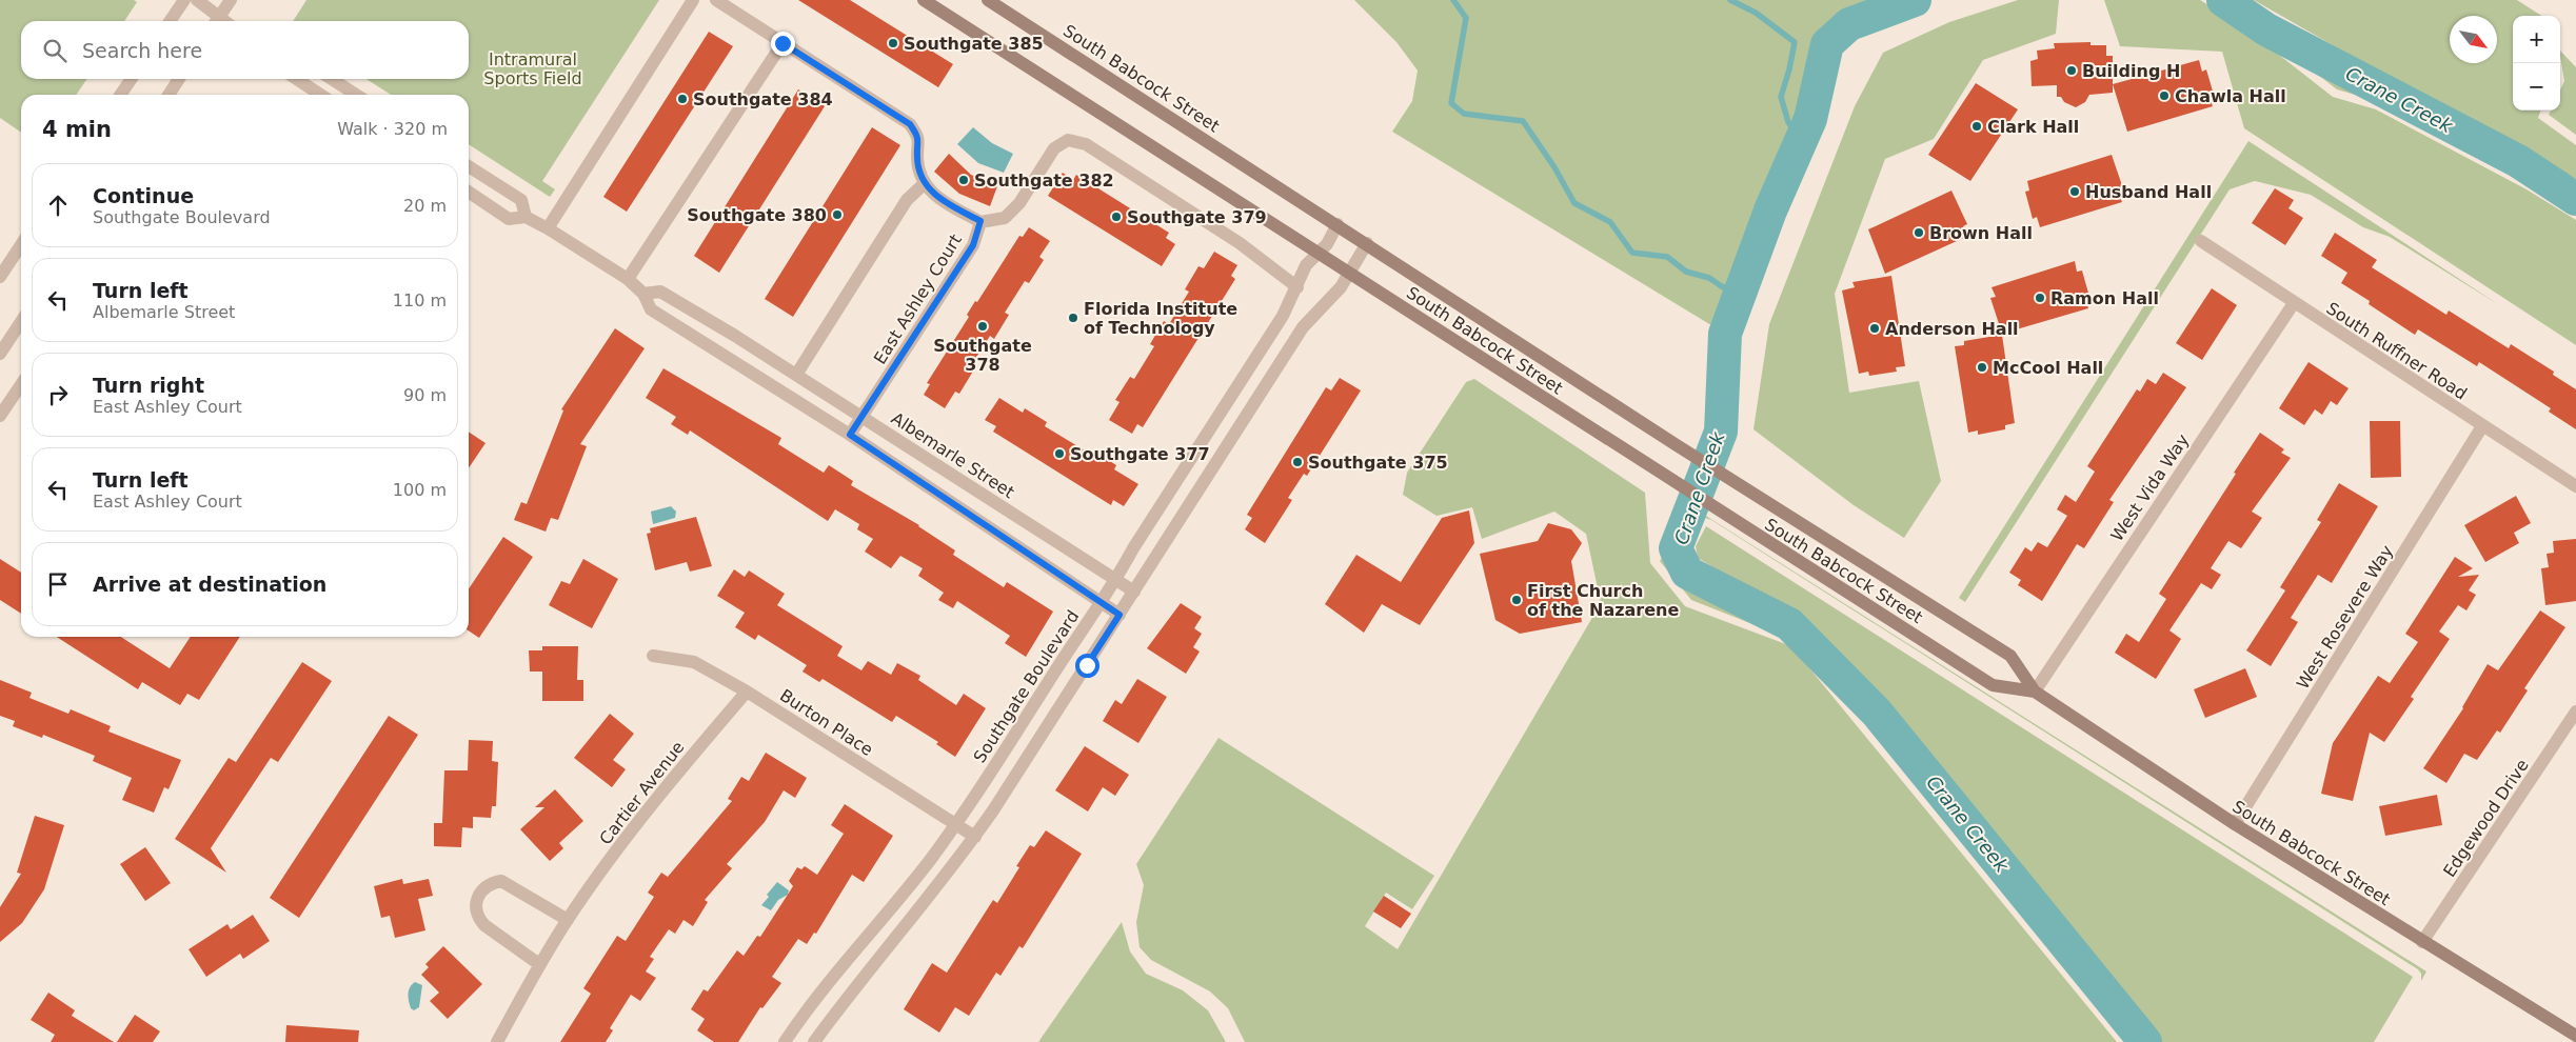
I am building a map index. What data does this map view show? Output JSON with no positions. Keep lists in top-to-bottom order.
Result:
{
  "streets": {
    "main road": ["South Babcock Street"],
    "street": [
      "East Ashley Court",
      "South Ruffner Road",
      "Albemarle Street",
      "West Vida Way",
      "West Rosevere Way",
      "Southgate Boulevard",
      "Burton Place",
      "Cartier Avenue",
      "Edgewood Drive"
    ]
  },
  "crossings": [
    ["South Babcock Street", "West Vida Way"],
    ["South Babcock Street", "West Rosevere Way"],
    ["South Babcock Street", "Southgate Boulevard"],
    ["South Babcock Street", "Edgewood Drive"],
    ["East Ashley Court", "Albemarle Street"],
    ["South Ruffner Road", "West Vida Way"],
    ["South Ruffner Road", "West Rosevere Way"],
    ["Albemarle Street", "Southgate Boulevard"],
    ["Southgate Boulevard", "Burton Place"],
    ["Burton Place", "Cartier Avenue"]
  ],
  "water": ["Crane Creek"],
  "parks": ["Intramural Sports Field"],
  "places": [
    "Southgate 385",
    "Building H",
    "Chawla Hall",
    "Southgate 384",
    "Clark Hall",
    "Southgate 382",
    "Husband Hall",
    "Southgate 380",
    "Southgate 379",
    "Brown Hall",
    "Ramon Hall",
    "Florida Institute of Technology",
    "Southgate 378",
    "Anderson Hall",
    "McCool Hall",
    "Southgate 377",
    "Southgate 375",
    "First Church of the Nazarene"
  ],
  "north": "bottom right",
  "page": {
    "map_buttons": ["+", "−"],
    "search": "Search here",
    "heading": ["4 min", "Walk · 320 m"],
    "list": [
      ["Continue", "Southgate Boulevard", "20 m"],
      ["Turn left", "Albemarle Street", "110 m"],
      ["Turn right", "East Ashley Court", "90 m"],
      ["Turn left", "East Ashley Court", "100 m"],
      "Arrive at destination"
    ]
  }
}
